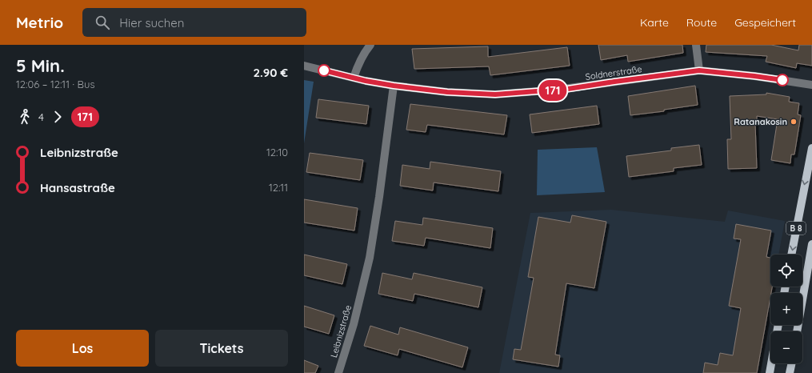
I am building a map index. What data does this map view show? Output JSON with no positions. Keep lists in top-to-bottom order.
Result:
{
  "streets": {
    "main road": ["B 8"],
    "street": ["Soldnerstraße", "Leibnizstraße"]
  },
  "crossings": [
    ["Soldnerstraße", "Leibnizstraße"]
  ],
  "places": ["Ratanakosin"],
  "lines": ["bus line 171"],
  "page": {
    "header": "Metrio",
    "search": "Hier suchen",
    "nav": ["Karte", "Route", "Gespeichert"],
    "heading": ["5 Min.", "12:06 – 12:11 · Bus", "2.90 €"],
    "on_map": "171",
    "legs": ["4", "171"],
    "list": [
      {
        "name": "Leibnizstraße",
        "value": "12:10"
      },
      {
        "name": "Hansastraße",
        "value": "12:11"
      }
    ],
    "map_buttons": ["+", "−"],
    "buttons": ["Los", "Tickets"]
  }
}
